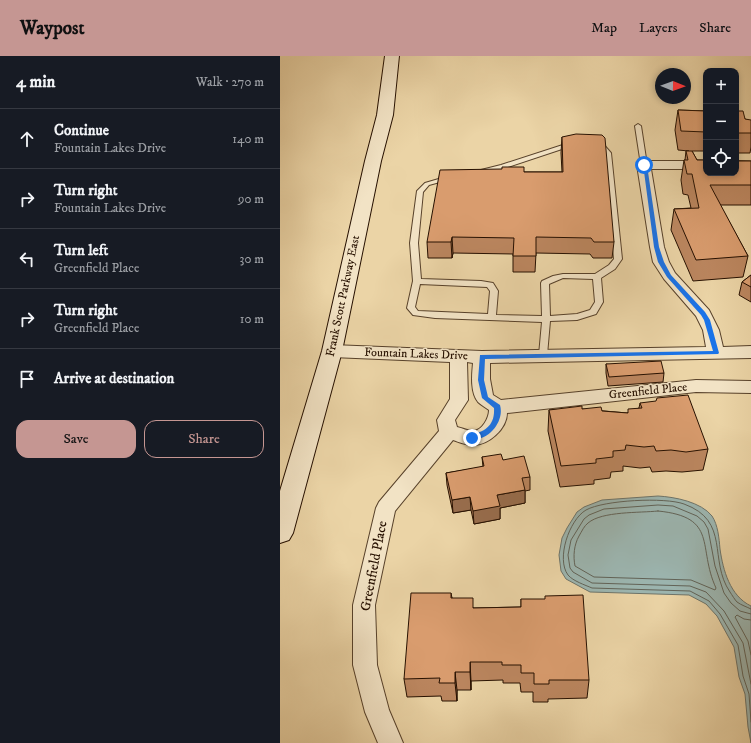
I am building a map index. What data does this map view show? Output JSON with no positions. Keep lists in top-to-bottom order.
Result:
{
  "streets": {
    "main road": ["Frank Scott Parkway East"],
    "street": ["Fountain Lakes Drive", "Greenfield Place"]
  },
  "crossings": [
    ["Frank Scott Parkway East", "Fountain Lakes Drive"]
  ],
  "north": "right",
  "page": {
    "header": "Waypost",
    "nav": ["Map", "Layers", "Share"],
    "heading": ["4 min", "Walk · 270 m"],
    "map_buttons": ["+", "−"],
    "list": [
      ["Continue", "Fountain Lakes Drive", "140 m"],
      ["Turn right", "Fountain Lakes Drive", "90 m"],
      ["Turn left", "Greenfield Place", "30 m"],
      ["Turn right", "Greenfield Place", "10 m"],
      "Arrive at destination"
    ],
    "buttons": ["Save", "Share"]
  }
}
